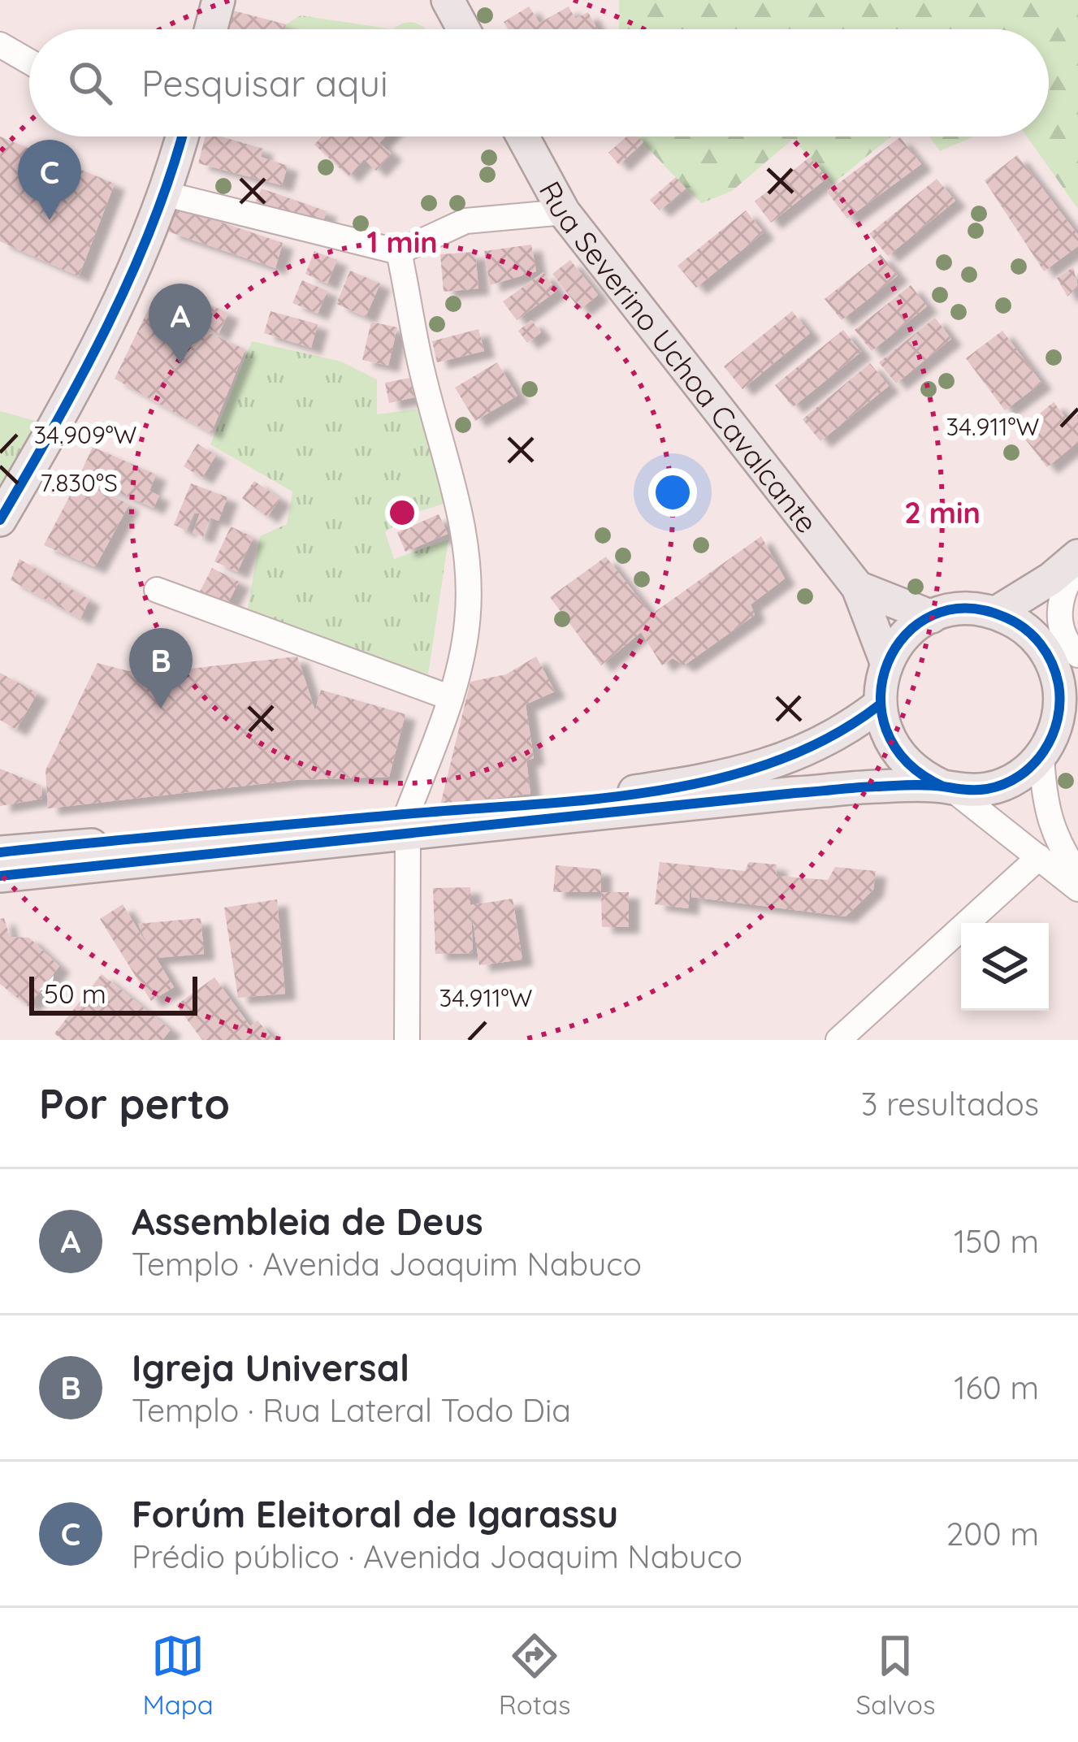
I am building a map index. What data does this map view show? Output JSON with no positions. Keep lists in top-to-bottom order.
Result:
{
  "streets": {
    "main road": ["Rua Severino Uchoa Cavalcante"]
  },
  "scale_bar": "50 m",
  "page": {
    "search": "Pesquisar aqui",
    "pins": ["C", "A", "B"],
    "scale": "50 m",
    "heading": ["Por perto", "3 resultados"],
    "list": [
      {
        "mark": "A",
        "name": "Assembleia de Deus",
        "note": "Templo · Avenida Joaquim Nabuco",
        "value": "150 m"
      },
      {
        "mark": "B",
        "name": "Igreja Universal",
        "note": "Templo · Rua Lateral Todo Dia",
        "value": "160 m"
      },
      {
        "mark": "C",
        "name": "Forúm Eleitoral de Igarassu",
        "note": "Prédio público · Avenida Joaquim Nabuco",
        "value": "200 m"
      }
    ],
    "nav": ["Mapa", "Rotas", "Salvos"]
  },
  "coordinates": ["34.911°W", "34.909°W", "7.830°S"],
  "rings": ["1 min", "2 min"]
}
